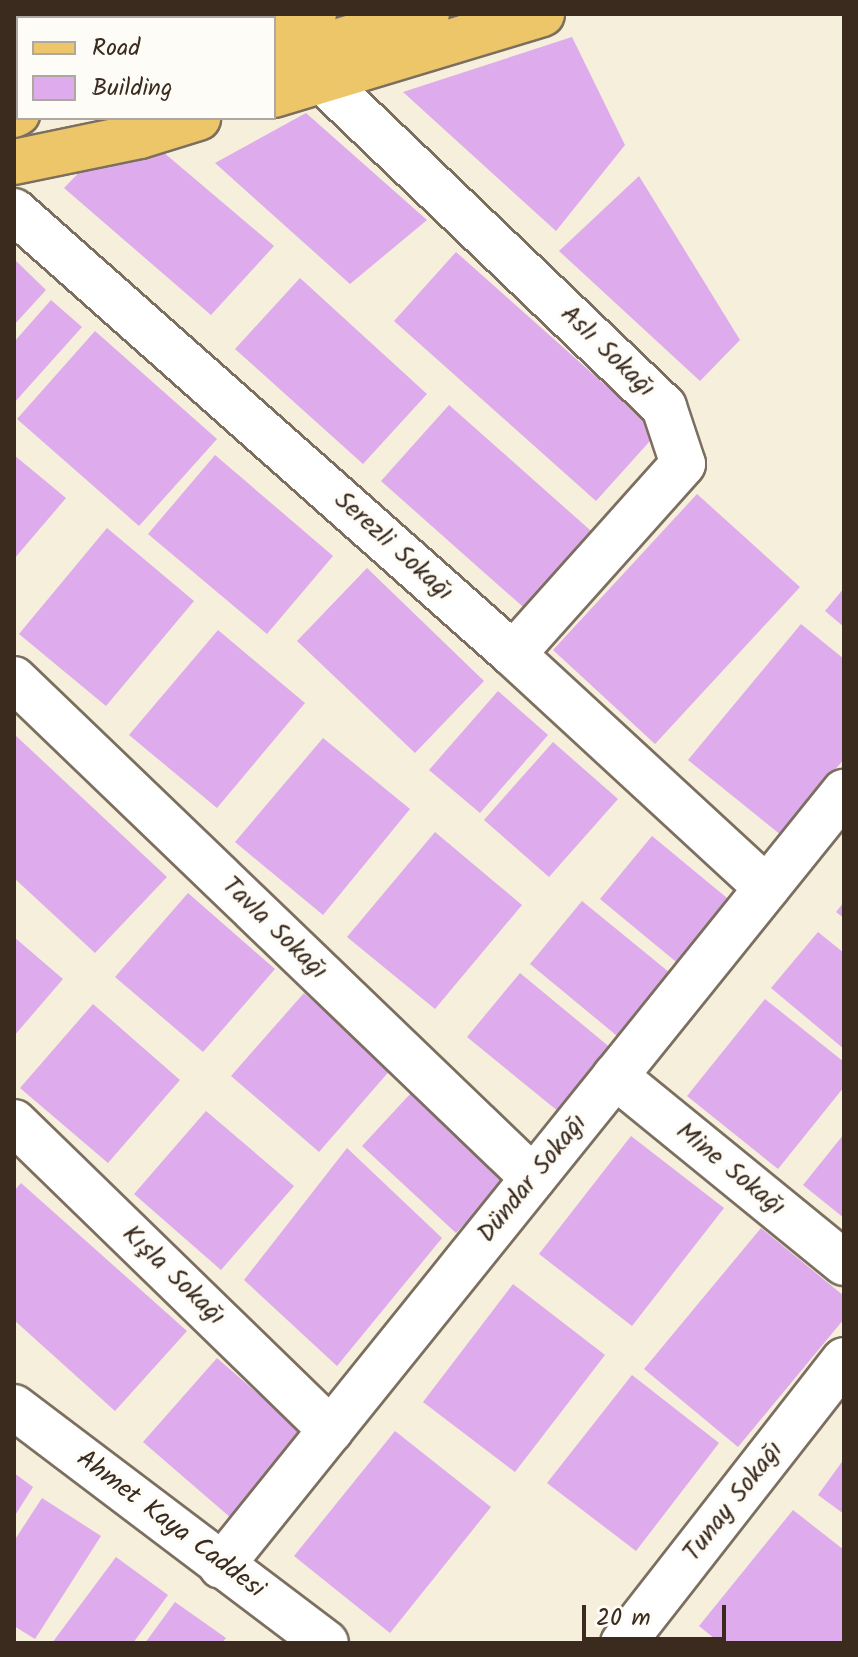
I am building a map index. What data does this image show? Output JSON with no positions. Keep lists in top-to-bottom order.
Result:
{
  "streets": {
    "street": [
      "Aslı Sokağı",
      "Serezli Sokağı",
      "Tavla Sokağı",
      "Mine Sokağı",
      "Dündar Sokağı",
      "Kışla Sokağı",
      "Tunay Sokağı",
      "Ahmet Kaya Caddesi"
    ]
  },
  "crossings": [
    ["Aslı Sokağı", "Serezli Sokağı"],
    ["Serezli Sokağı", "Dündar Sokağı"],
    ["Tavla Sokağı", "Dündar Sokağı"],
    ["Mine Sokağı", "Dündar Sokağı"],
    ["Dündar Sokağı", "Kışla Sokağı"],
    ["Dündar Sokağı", "Ahmet Kaya Caddesi"]
  ],
  "legend": ["Road", "Building"],
  "scale_bar": "20 m"
}
